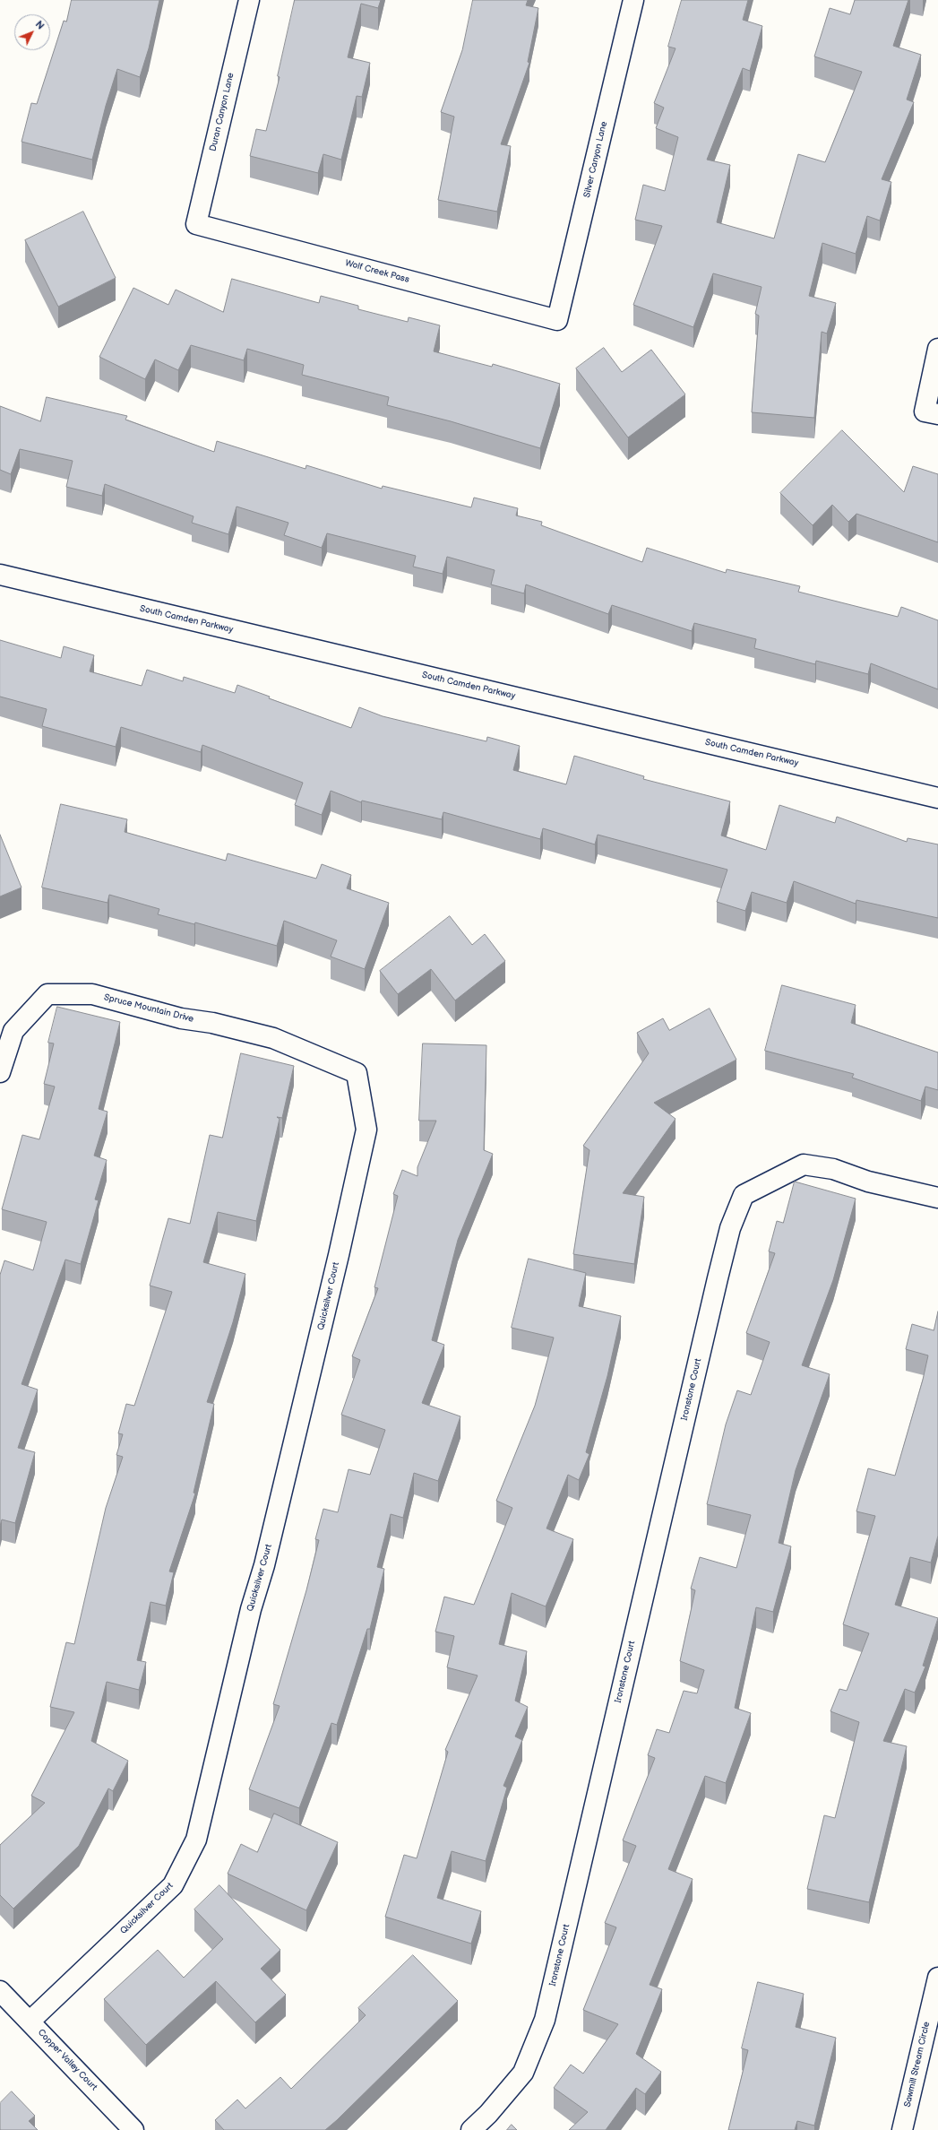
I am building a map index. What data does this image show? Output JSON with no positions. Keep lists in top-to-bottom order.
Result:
{
  "streets": {
    "street": [
      "Duran Canyon Lane",
      "Silver Canyon Lane",
      "Wolf Creek Pass",
      "South Camden Parkway",
      "Spruce Mountain Drive",
      "Quicksilver Court",
      "Ironstone Court",
      "Copper Valley Court",
      "Sawmill Stream Circle"
    ]
  },
  "crossings": [
    ["Duran Canyon Lane", "Wolf Creek Pass"],
    ["Silver Canyon Lane", "Wolf Creek Pass"],
    ["Spruce Mountain Drive", "Quicksilver Court"],
    ["Quicksilver Court", "Copper Valley Court"]
  ],
  "north": "top right"
}
